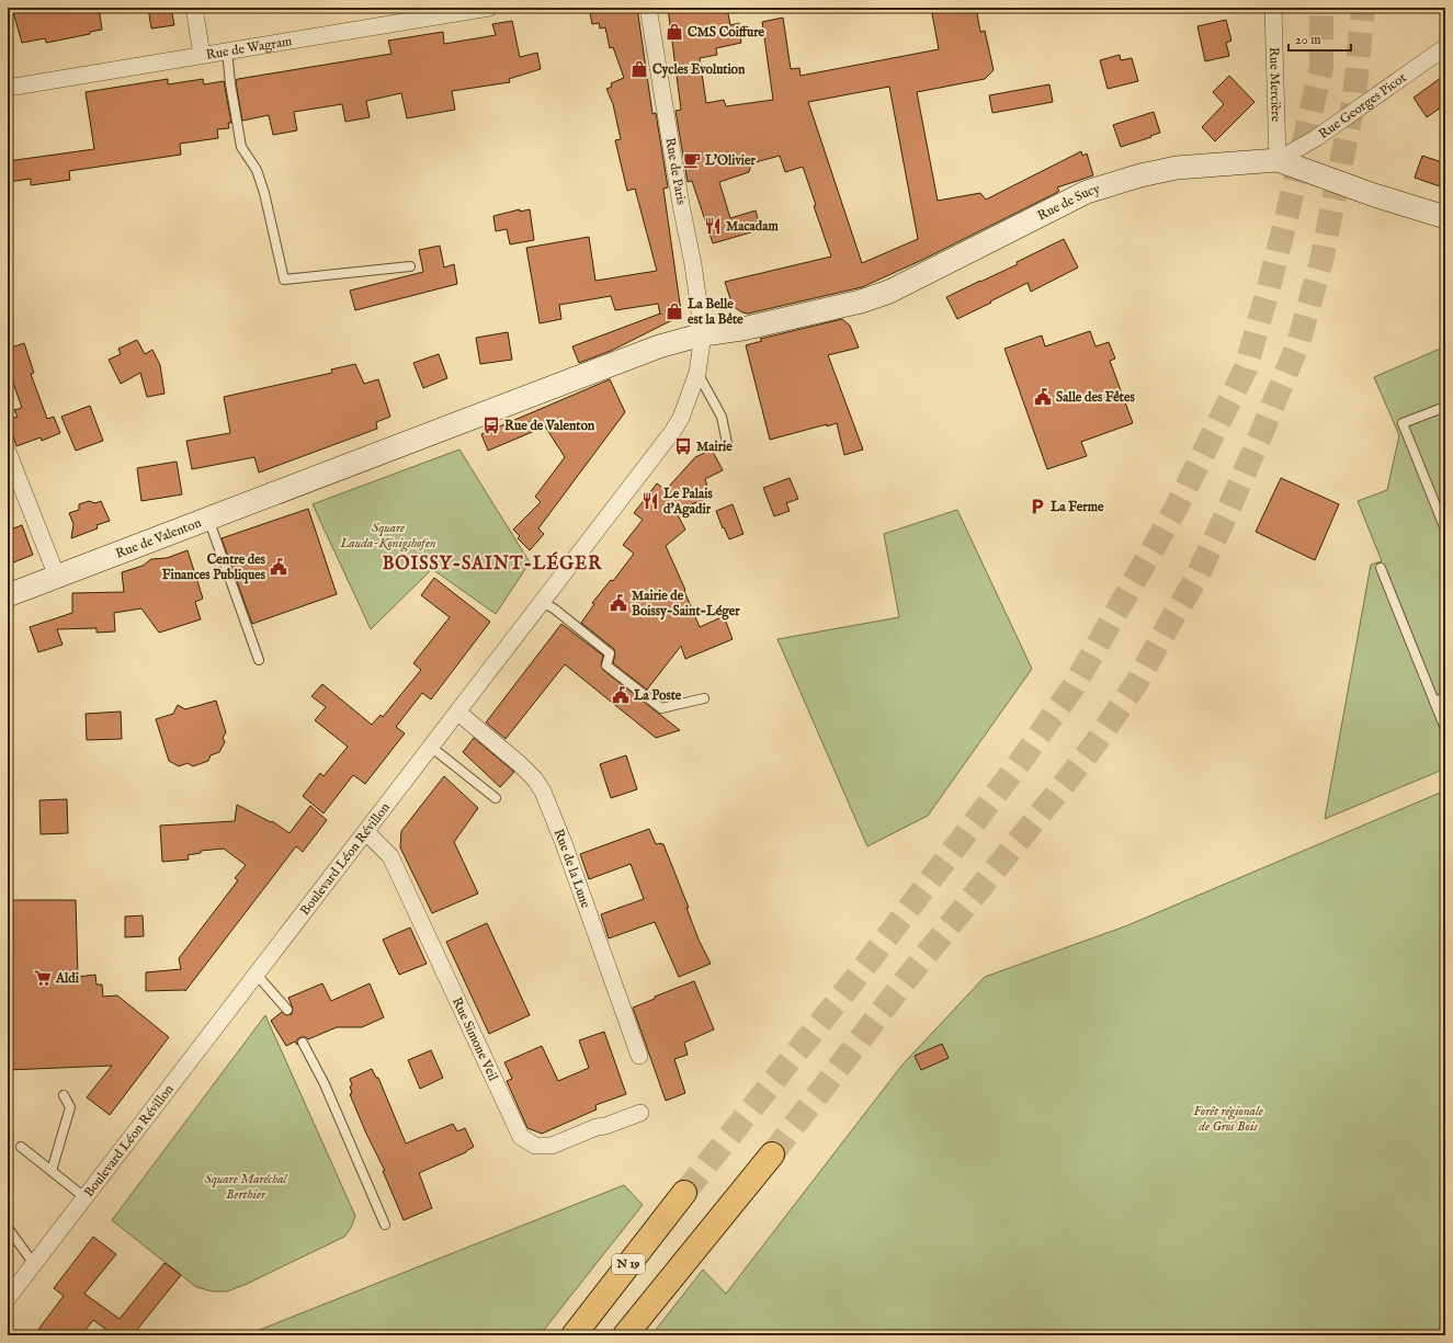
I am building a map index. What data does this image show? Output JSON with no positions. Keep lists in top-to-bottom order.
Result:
{
  "streets": {
    "highway": ["N 19"],
    "main road": ["Rue de Sucy", "Rue de Valenton"],
    "street": [
      "Rue de Wagram",
      "Rue Mercière",
      "Rue Georges Picot",
      "Rue de Paris",
      "Boulevard Léon Révillon",
      "Rue de la Lune",
      "Rue Simone Veil"
    ]
  },
  "crossings": [
    ["Rue Mercière", "Rue Georges Picot"],
    ["Rue Mercière", "Rue de Sucy"],
    ["Rue Georges Picot", "Rue de Sucy"],
    ["Rue de Paris", "Rue de Sucy"],
    ["Rue de Paris", "Rue de Valenton"],
    ["Rue de Paris", "Boulevard Léon Révillon"],
    ["Rue de Sucy", "Rue de Valenton"],
    ["Boulevard Léon Révillon", "Rue de la Lune"],
    ["Boulevard Léon Révillon", "Rue Simone Veil"]
  ],
  "districts": ["BOISSY-SAINT-LÉGER"],
  "parks": ["Square Lauda-Königshofen", "Forêt régionale de Gros Bois", "Square Maréchal Berthier"],
  "places": {
    "shop": ["CMS Coiffure", "Cycles Evolution", "La Belle est la Bête"],
    "cafe": ["L'Olivier"],
    "restaurant": ["Macadam", "Le Palais d'Agadir"],
    "public building": [
      "Salle des Fêtes",
      "Centre des Finances Publiques",
      "Mairie de Boissy-Saint-Léger",
      "La Poste"
    ],
    "bus stop": ["Rue de Valenton", "Mairie"],
    "parking": ["La Ferme"],
    "supermarket": ["Aldi"]
  },
  "scale_bar": "20 m"
}
